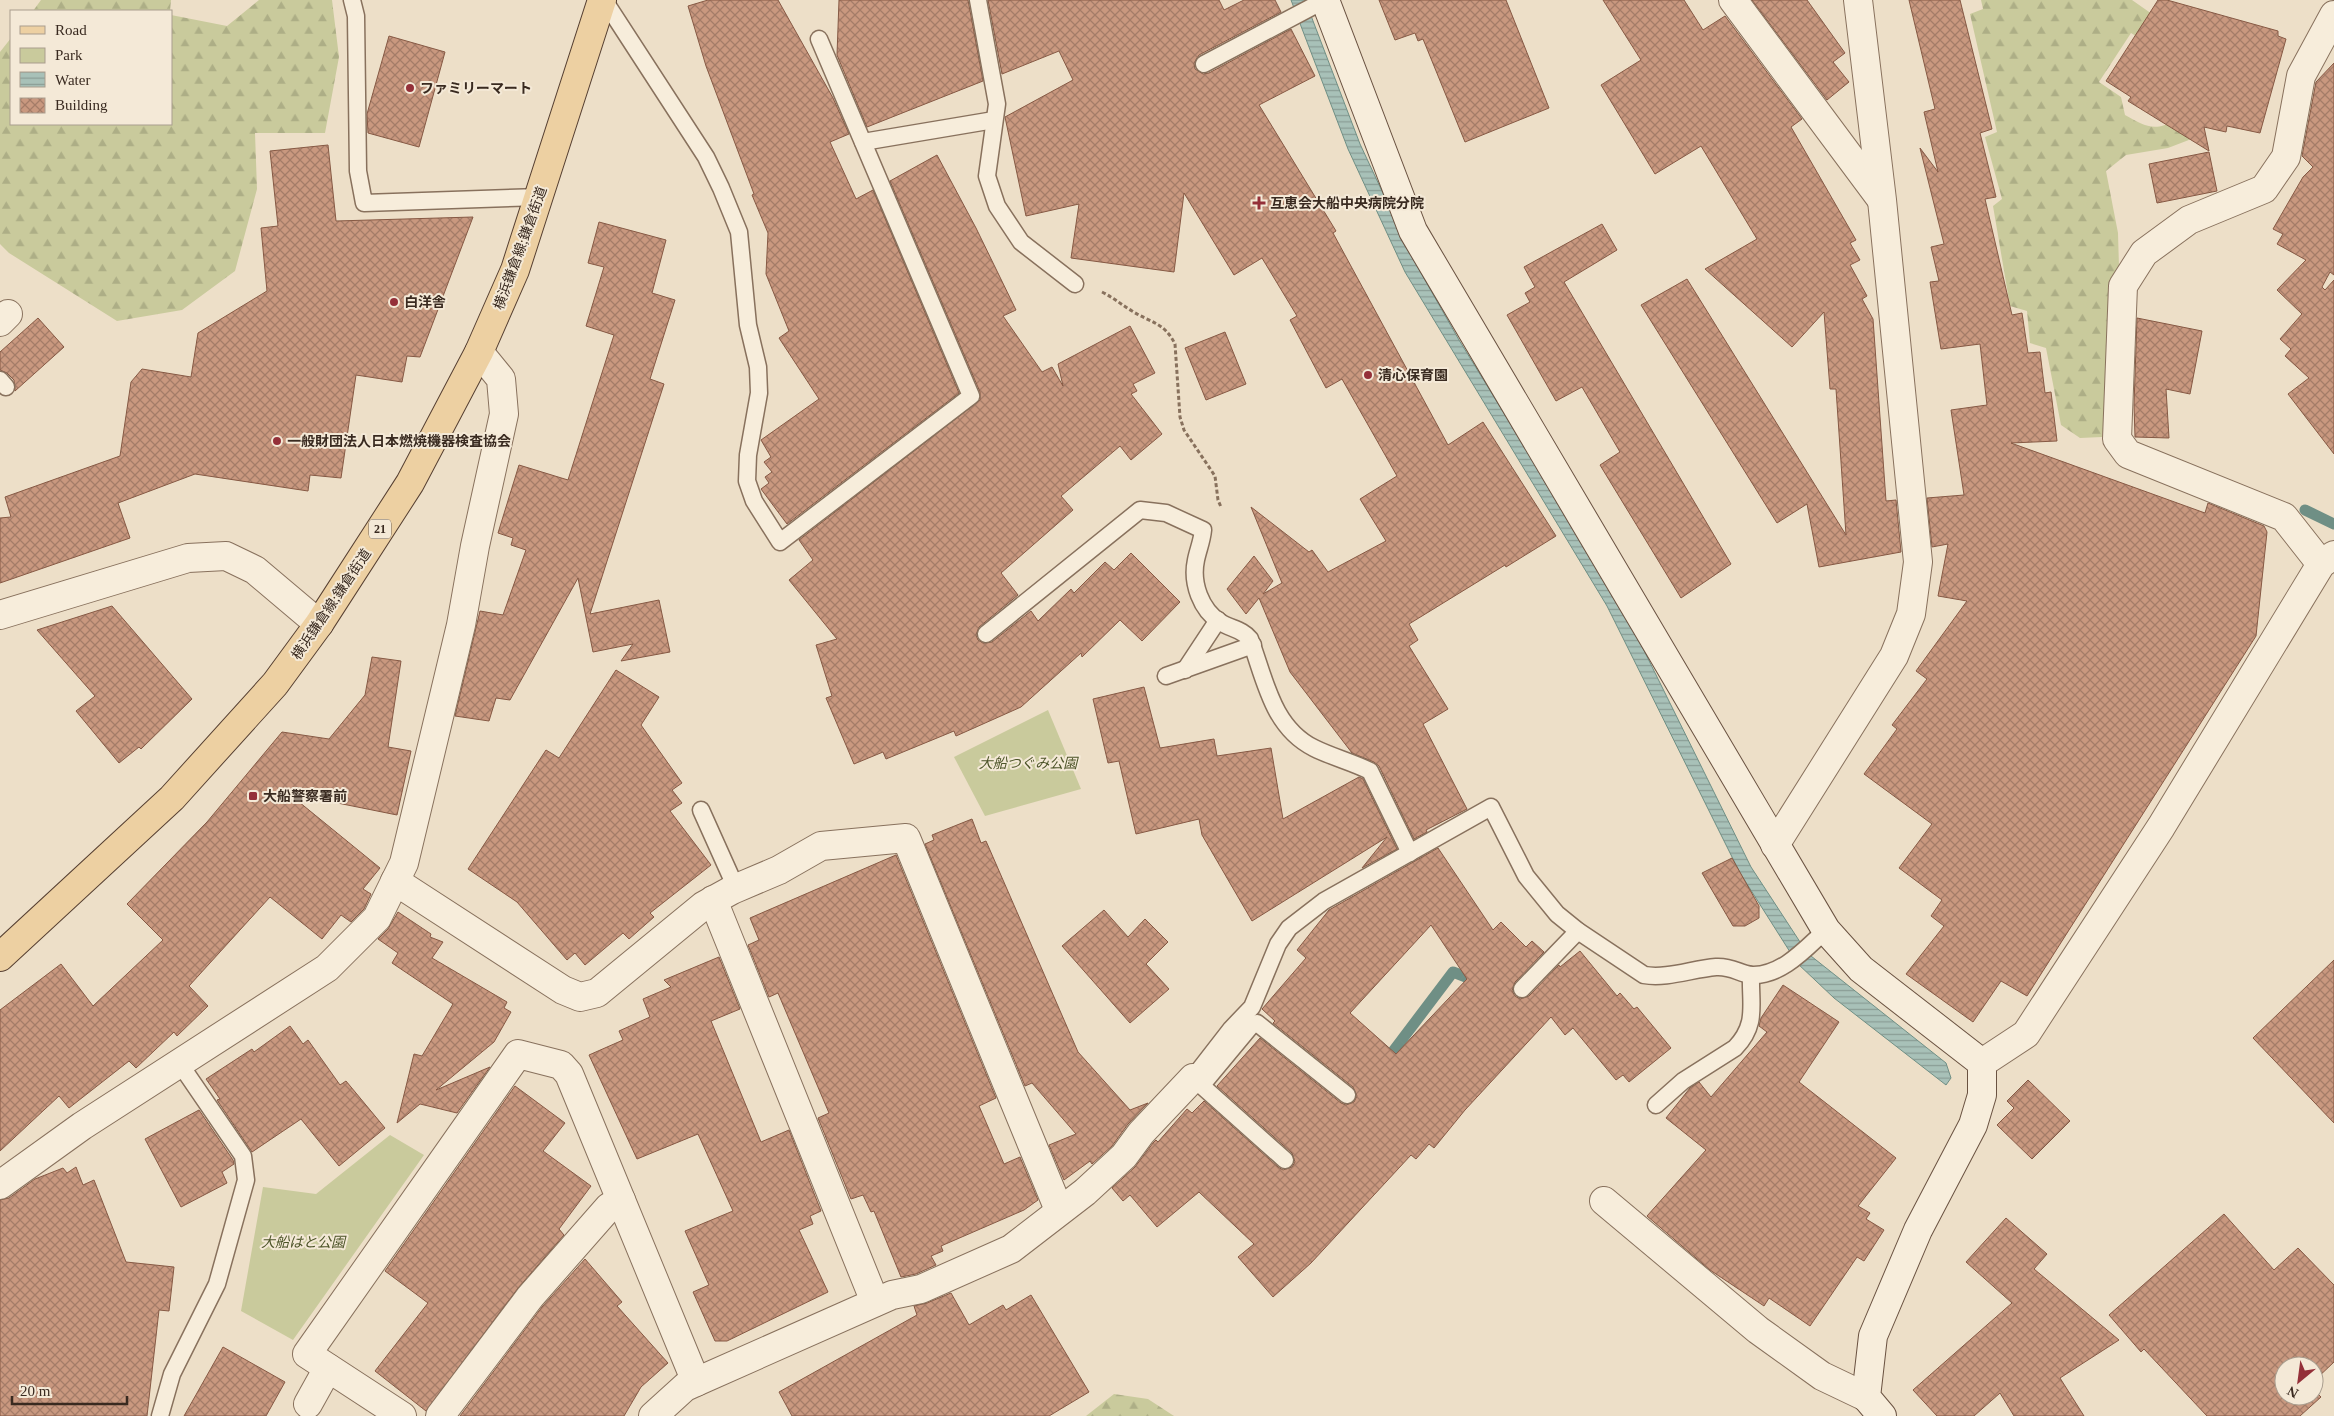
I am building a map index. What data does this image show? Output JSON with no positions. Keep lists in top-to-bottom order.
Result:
{
  "streets": {
    "main road": ["横浜鎌倉線;鎌倉街道", "21"]
  },
  "parks": ["大船つぐみ公園", "大船はと公園"],
  "places": {
    "other": [
      "ファミリーマート",
      "白洋舎",
      "清心保育園",
      "一般財団法人日本燃焼機器検査協会"
    ],
    "health": ["互恵会大船中央病院分院"],
    "transit": ["大船警察署前"]
  },
  "legend": [
    "Road",
    "Park",
    "Water",
    "Building"
  ],
  "scale_bar": "20 m",
  "north": "bottom left"
}
